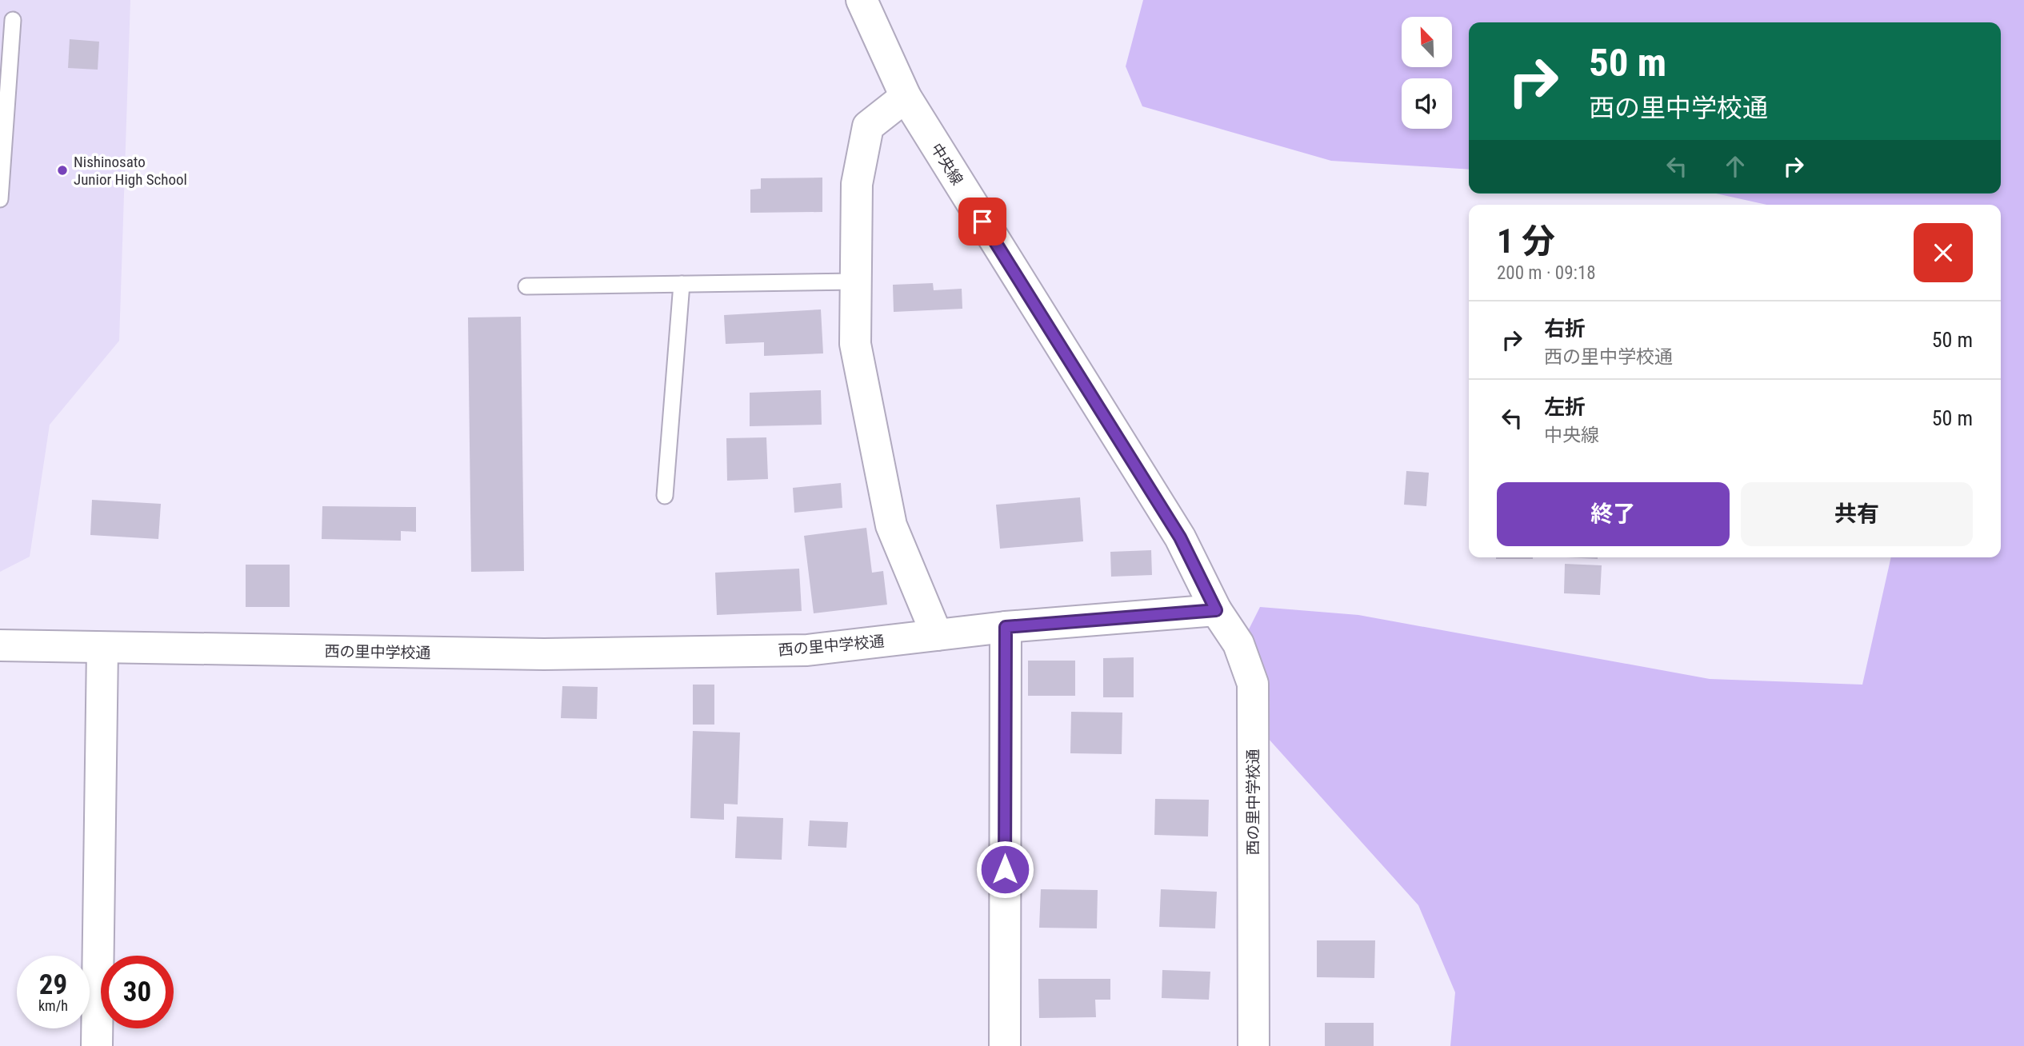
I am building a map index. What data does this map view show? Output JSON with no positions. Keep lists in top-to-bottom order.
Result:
{
  "streets": {
    "street": ["中央線", "西の里中学校通"]
  },
  "crossings": [
    ["中央線", "西の里中学校通"]
  ],
  "places": ["Nishinosato Junior High School"],
  "north": "top left",
  "page": {
    "turn": ["50 m", "西の里中学校通"],
    "heading": ["1 分", "200 m · 09:18"],
    "list": [
      {
        "name": "右折",
        "note": "西の里中学校通",
        "value": "50 m"
      },
      {
        "name": "左折",
        "note": "中央線",
        "value": "50 m"
      }
    ],
    "buttons": ["終了", "共有"],
    "speed": "29 km/h",
    "limit": "30"
  }
}
